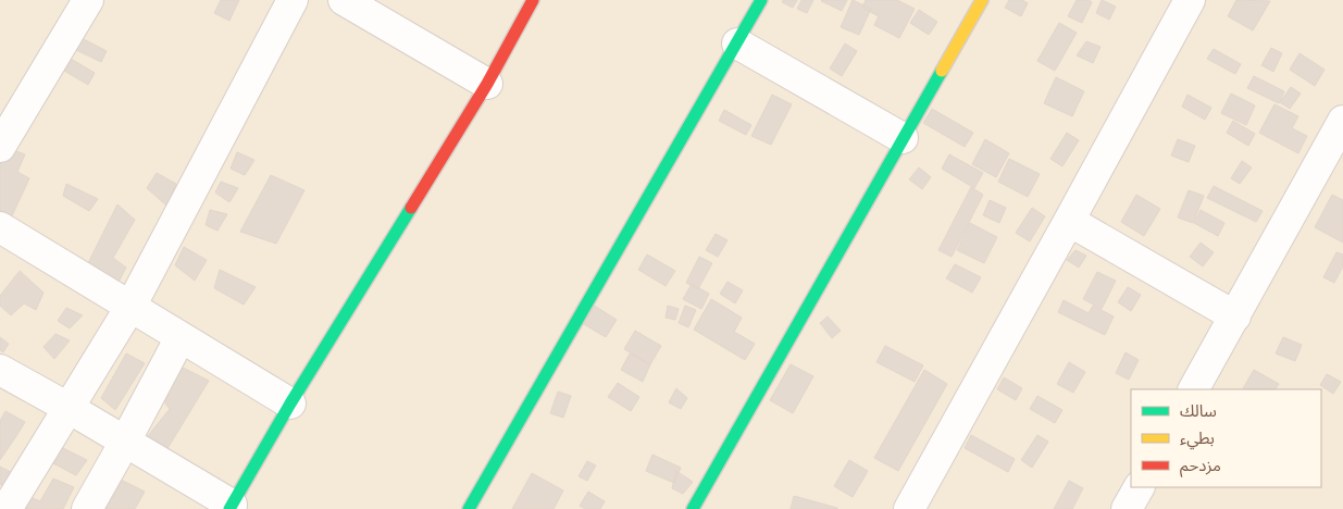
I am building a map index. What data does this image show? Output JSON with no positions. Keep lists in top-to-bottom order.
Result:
{
  "legend": ["سالك", "بطيء", "مزدحم"]
}
